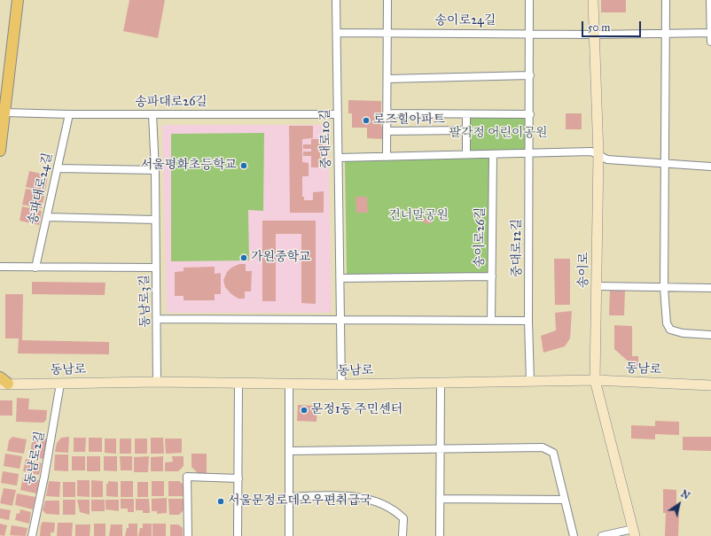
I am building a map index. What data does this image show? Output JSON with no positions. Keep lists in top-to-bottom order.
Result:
{
  "streets": {
    "main road": ["송이로", "동남로"],
    "street": [
      "송이로24길",
      "송파대로26길",
      "중대로10길",
      "송파대로24길",
      "송이로26길",
      "중대로12길",
      "동남로3길",
      "동남로2길"
    ]
  },
  "crossings": [
    ["송이로24길", "중대로10길"],
    ["송이로24길", "중대로12길"],
    ["송이로24길", "송이로"],
    ["송파대로26길", "중대로10길"],
    ["송파대로26길", "송파대로24길"],
    ["송파대로26길", "동남로3길"],
    ["중대로10길", "동남로"],
    ["중대로12길", "동남로"],
    ["송이로", "동남로"],
    ["동남로3길", "동남로"],
    ["동남로", "동남로2길"]
  ],
  "parks": ["팔각정 어린이공원", "건너말공원"],
  "places": [
    "로즈힐아파트",
    "서울평화초등학교",
    "가원중학교",
    "문정1동 주민센터",
    "서울문정로데오우편취급국"
  ],
  "scale_bar": "50 m",
  "north": "top right"
}
